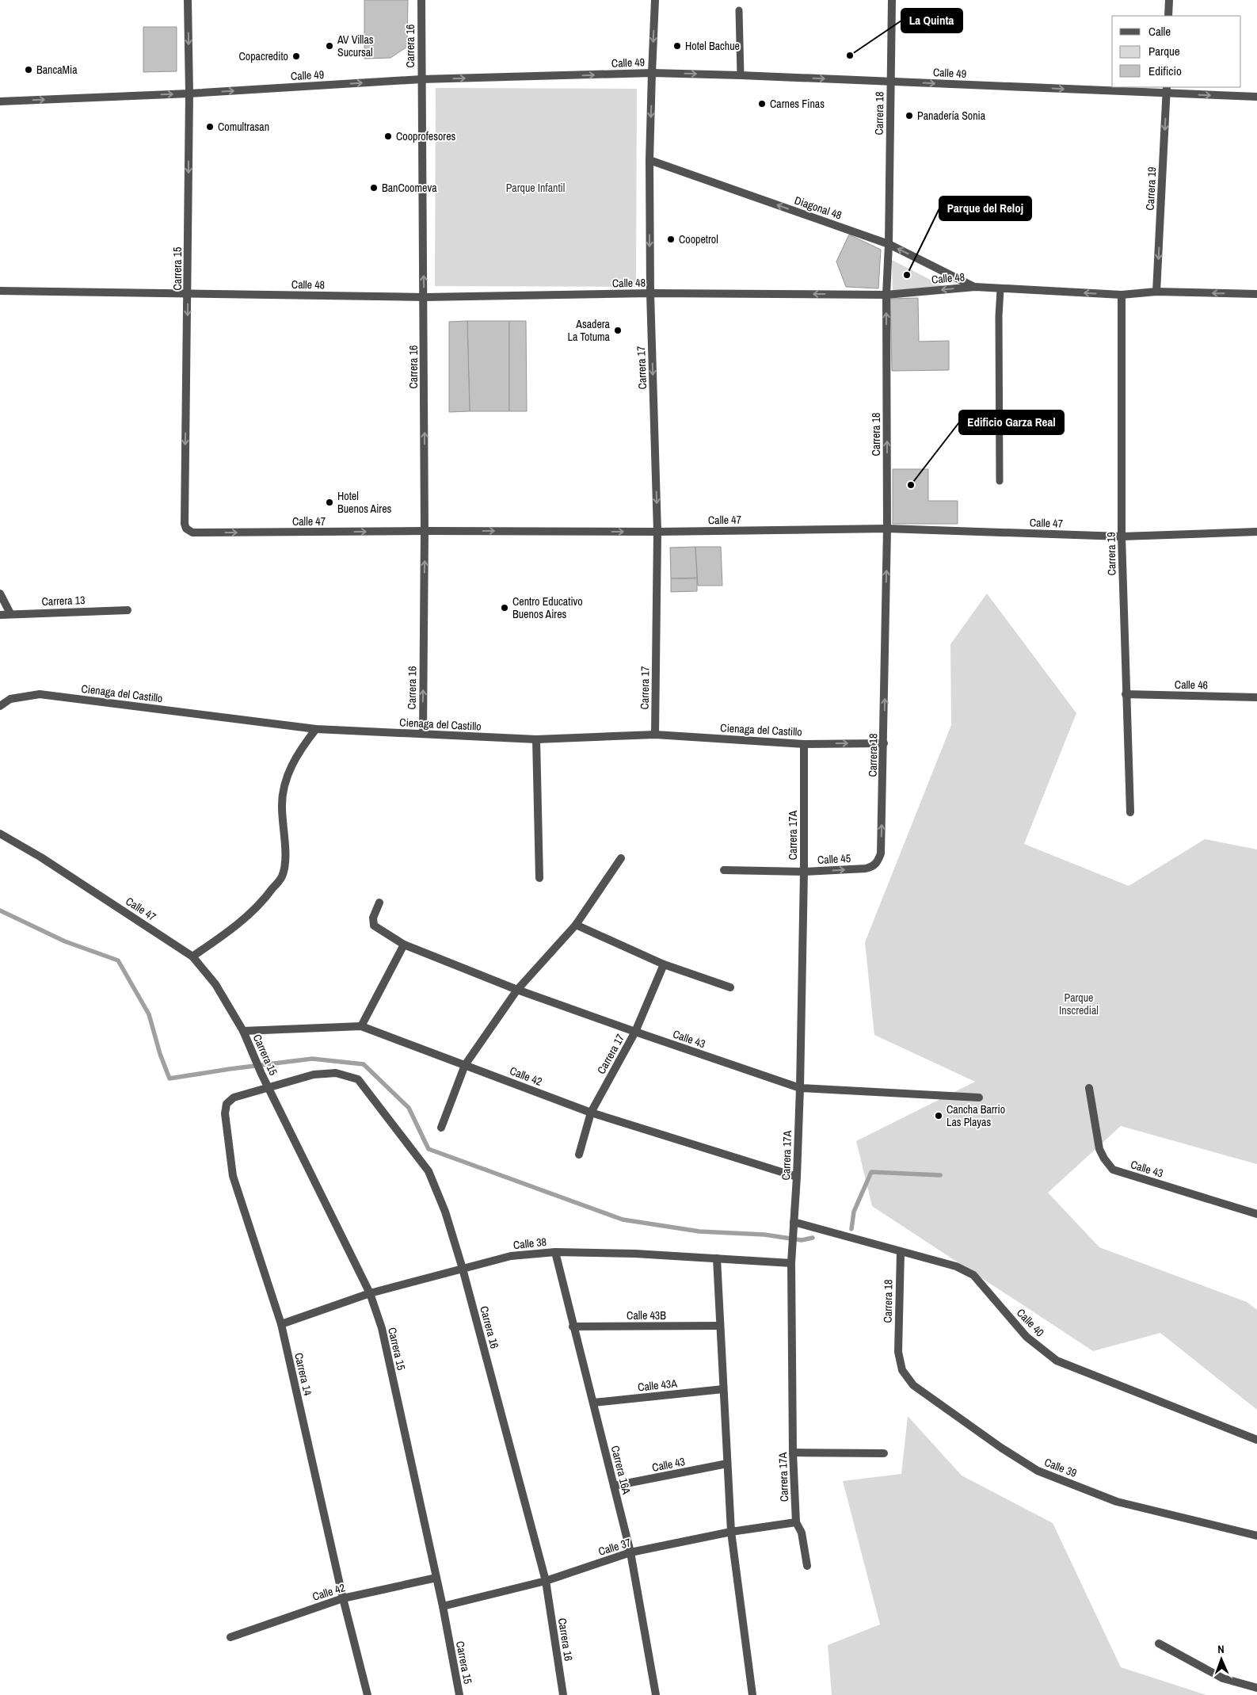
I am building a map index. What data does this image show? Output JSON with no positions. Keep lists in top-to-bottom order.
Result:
{
  "streets": {
    "street": [
      "Carrera 16",
      "Calle 49",
      "Carrera 18",
      "Carrera 19",
      "Diagonal 48",
      "Carrera 15",
      "Calle 48",
      "Carrera 17",
      "Calle 47",
      "Carrera 13",
      "Calle 46",
      "Cienaga del Castillo",
      "Carrera 17A",
      "Calle 45",
      "Calle 43",
      "Calle 42",
      "Calle 38",
      "Calle 43B",
      "Calle 40",
      "Carrera 14",
      "Calle 43A",
      "Calle 39",
      "Carrera 16A",
      "Calle 37"
    ]
  },
  "crossings": [
    ["Carrera 16", "Calle 49"],
    ["Carrera 16", "Carrera 15"],
    ["Carrera 16", "Calle 48"],
    ["Carrera 16", "Calle 47"],
    ["Carrera 16", "Cienaga del Castillo"],
    ["Carrera 16", "Calle 38"],
    ["Carrera 16", "Carrera 14"],
    ["Carrera 16", "Calle 37"],
    ["Calle 49", "Carrera 18"],
    ["Calle 49", "Carrera 19"],
    ["Calle 49", "Carrera 15"],
    ["Calle 49", "Carrera 17"],
    ["Carrera 18", "Diagonal 48"],
    ["Carrera 18", "Calle 48"],
    ["Carrera 18", "Calle 47"],
    ["Carrera 18", "Cienaga del Castillo"],
    ["Carrera 18", "Calle 45"],
    ["Carrera 18", "Calle 40"],
    ["Carrera 18", "Calle 39"],
    ["Carrera 19", "Calle 48"],
    ["Carrera 19", "Calle 47"],
    ["Carrera 19", "Calle 46"],
    ["Diagonal 48", "Calle 48"],
    ["Diagonal 48", "Carrera 17"],
    ["Carrera 15", "Calle 48"],
    ["Carrera 15", "Calle 47"],
    ["Carrera 15", "Calle 42"],
    ["Carrera 15", "Calle 38"],
    ["Carrera 15", "Carrera 14"],
    ["Carrera 15", "Calle 37"],
    ["Calle 48", "Carrera 17"],
    ["Carrera 17", "Calle 47"],
    ["Carrera 17", "Cienaga del Castillo"],
    ["Carrera 17", "Calle 43"],
    ["Carrera 17", "Calle 42"],
    ["Calle 47", "Calle 42"],
    ["Cienaga del Castillo", "Carrera 17A"],
    ["Carrera 17A", "Calle 45"],
    ["Carrera 17A", "Calle 43"],
    ["Carrera 17A", "Calle 42"],
    ["Carrera 17A", "Calle 38"],
    ["Carrera 17A", "Calle 40"],
    ["Carrera 17A", "Calle 37"],
    ["Calle 43", "Carrera 16A"],
    ["Calle 42", "Carrera 14"],
    ["Calle 38", "Carrera 14"],
    ["Calle 38", "Carrera 16A"],
    ["Calle 43B", "Carrera 16A"],
    ["Calle 43A", "Carrera 16A"],
    ["Carrera 16A", "Calle 37"]
  ],
  "one_way": [
    "Carrera 16",
    "Calle 49",
    "Carrera 18",
    "Diagonal 48",
    "Carrera 15",
    "Calle 48",
    "Carrera 17",
    "Calle 45"
  ],
  "parks": ["Parque Infantil", "Parque Inscredial"],
  "places": [
    "AV Villas Sucursal",
    "Hotel Bachue",
    "La Quinta",
    "Copacredito",
    "BancaMia",
    "Carnes Finas",
    "Panadería Sonia",
    "Comultrasan",
    "Cooprofesores",
    "BanCoomeva",
    "Coopetrol",
    "Parque del Reloj",
    "Asadera La Totuma",
    "Edificio Garza Real",
    "Hotel Buenos Aires",
    "Centro Educativo Buenos Aires",
    "Cancha Barrio Las Playas"
  ],
  "legend": ["Calle", "Parque", "Edificio"],
  "north": "top"
}
